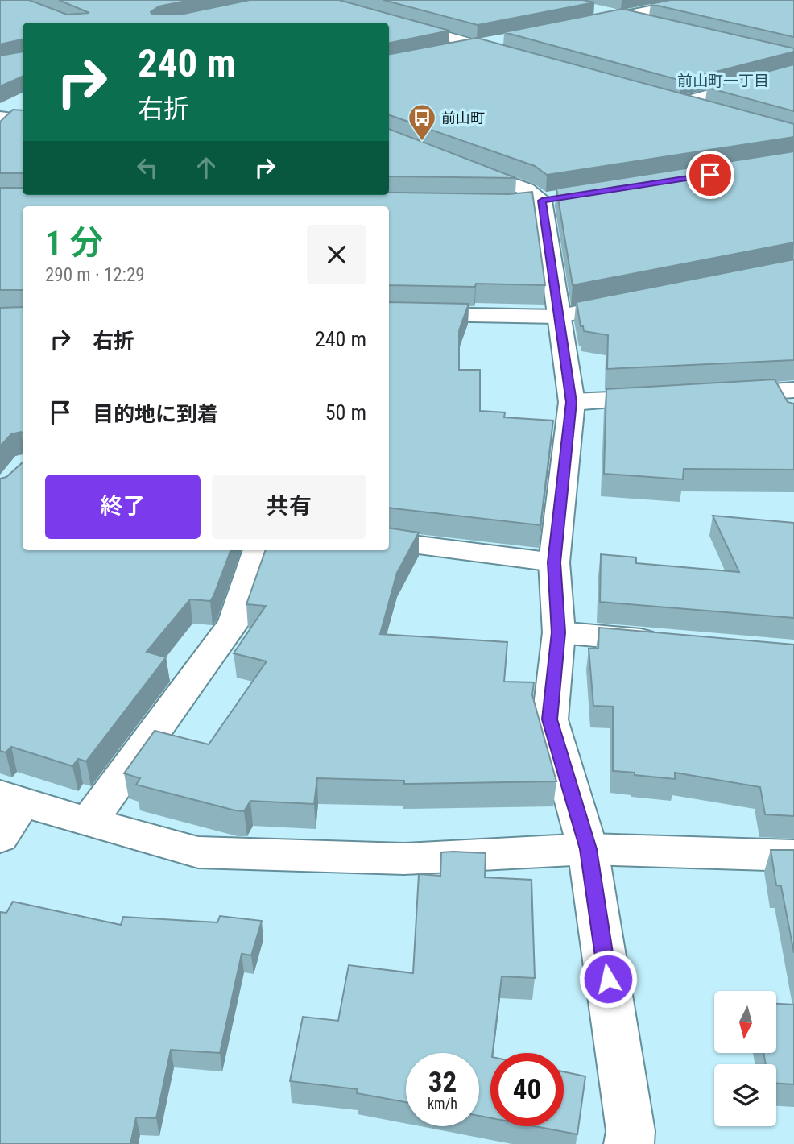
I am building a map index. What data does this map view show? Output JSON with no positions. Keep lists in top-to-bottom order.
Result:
{
  "districts": ["前山町一丁目"],
  "places": {
    "bus stop": ["前山町"]
  },
  "north": "bottom",
  "page": {
    "turn": ["240 m", "右折"],
    "heading": ["1 分", "290 m · 12:29"],
    "list": [
      {
        "name": "右折",
        "value": "240 m"
      },
      {
        "name": "目的地に到着",
        "value": "50 m"
      }
    ],
    "buttons": ["終了", "共有"],
    "speed": "32 km/h",
    "limit": "40"
  }
}
